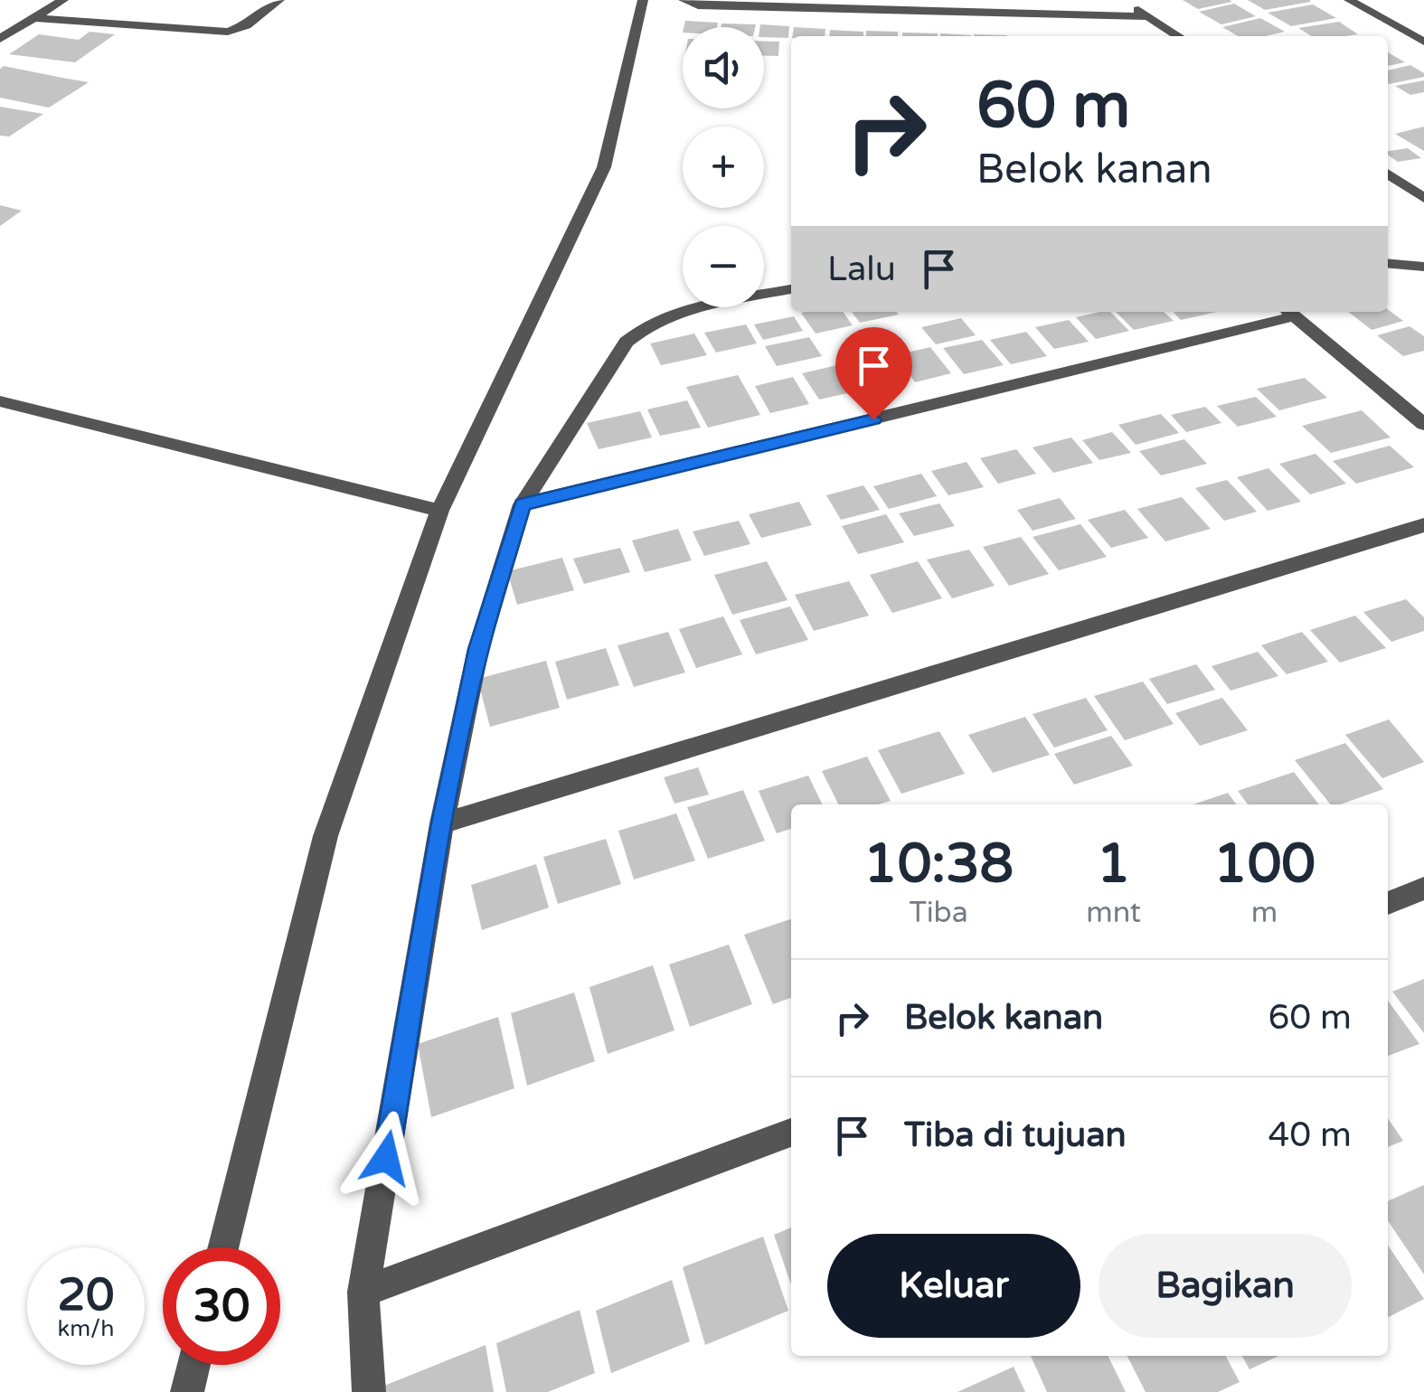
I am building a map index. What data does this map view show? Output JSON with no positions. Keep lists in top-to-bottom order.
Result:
{
  "page": {
    "map_buttons": ["+", "−"],
    "turn": ["60 m", "Belok kanan"],
    "then": "Lalu",
    "eta": [
      "10:38",
      "Tiba",
      "1",
      "mnt",
      "100",
      "m"
    ],
    "list": [
      {
        "name": "Belok kanan",
        "value": "60 m"
      },
      {
        "name": "Tiba di tujuan",
        "value": "40 m"
      }
    ],
    "buttons": ["Keluar", "Bagikan"],
    "speed": "20 km/h",
    "limit": "30"
  }
}
